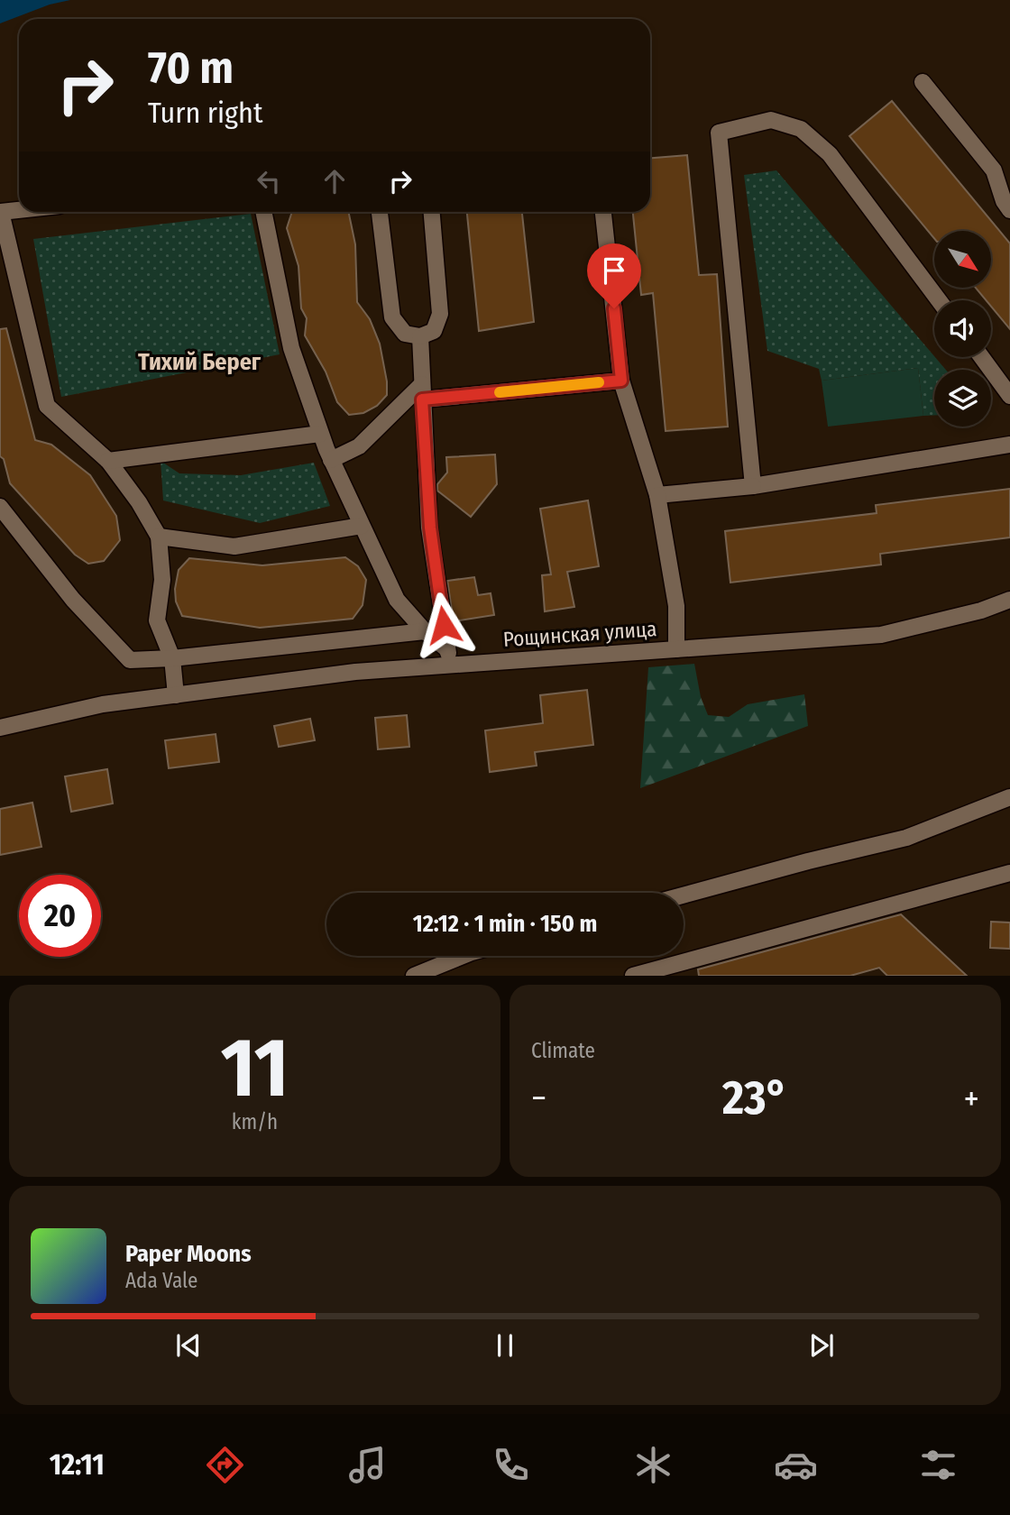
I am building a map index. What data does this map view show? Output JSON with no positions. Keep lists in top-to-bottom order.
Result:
{
  "streets": {
    "street": ["Рощинская улица"]
  },
  "districts": ["Тихий Берег"],
  "north": "bottom right",
  "page": {
    "turn": ["70 m", "Turn right"],
    "limit": "20",
    "trip": "12:12 · 1 min · 150 m",
    "tile": [
      ["11", "km/h"],
      "Climate"
    ],
    "heat": ["−", "23°", "+"],
    "song": ["Paper Moons", "Ada Vale"],
    "tabs": "12:11"
  }
}
